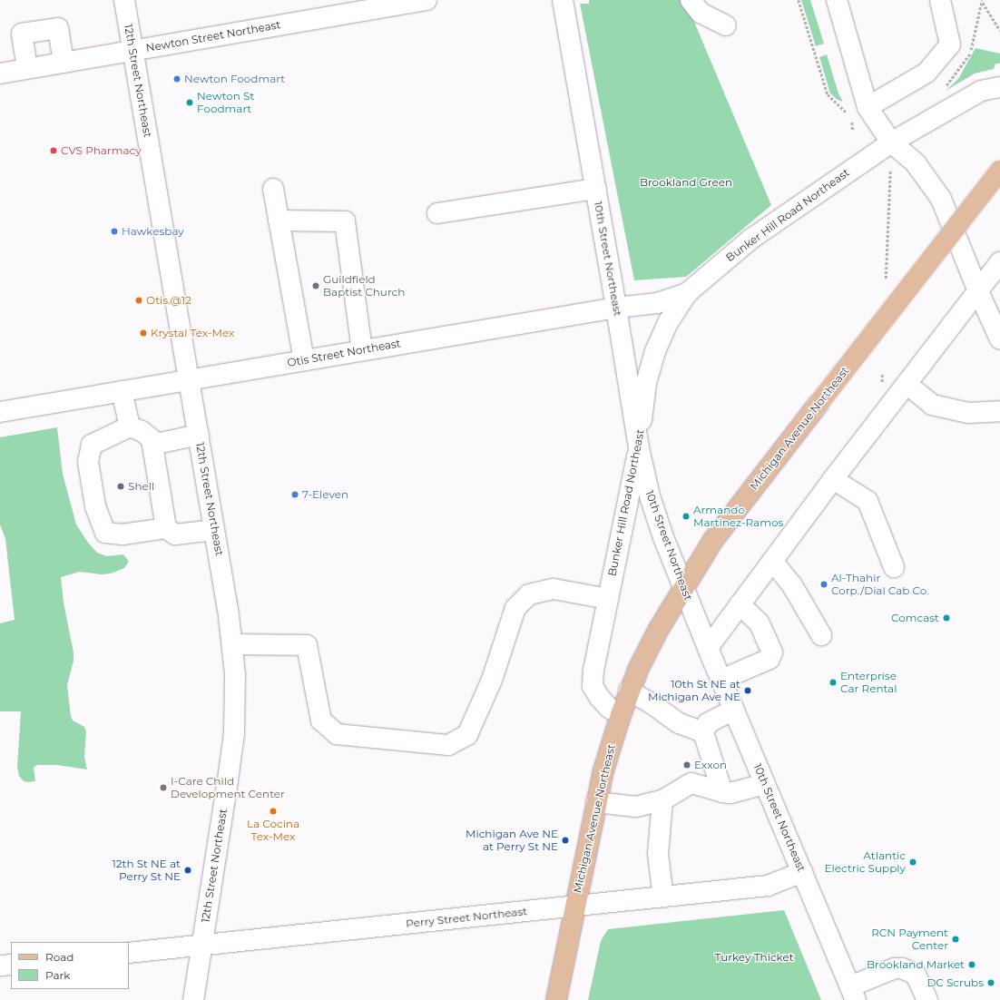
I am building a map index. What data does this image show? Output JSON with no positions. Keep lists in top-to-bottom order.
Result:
{
  "streets": {
    "main road": ["Michigan Avenue Northeast"],
    "street": [
      "Newton Street Northeast",
      "12th Street Northeast",
      "Bunker Hill Road Northeast",
      "10th Street Northeast",
      "Otis Street Northeast",
      "Perry Street Northeast"
    ]
  },
  "crossings": [
    ["Newton Street Northeast", "12th Street Northeast"],
    ["12th Street Northeast", "Otis Street Northeast"],
    ["12th Street Northeast", "Perry Street Northeast"],
    ["Bunker Hill Road Northeast", "10th Street Northeast"],
    ["Bunker Hill Road Northeast", "Otis Street Northeast"],
    ["Bunker Hill Road Northeast", "Michigan Avenue Northeast"],
    ["10th Street Northeast", "Otis Street Northeast"],
    ["10th Street Northeast", "Michigan Avenue Northeast"],
    ["10th Street Northeast", "Perry Street Northeast"],
    ["Michigan Avenue Northeast", "Perry Street Northeast"]
  ],
  "parks": ["Brookland Green", "Turkey Thicket"],
  "places": [
    "Newton Foodmart",
    "Newton St Foodmart",
    "CVS Pharmacy",
    "Hawkesbay",
    "Guildfield Baptist Church",
    "Otis.@12",
    "Krystal Tex-Mex",
    "Shell",
    "7-Eleven",
    "Armando Martinez-Ramos",
    "Al-Thahir Corp./Dial Cab Co.",
    "Comcast",
    "Enterprise Car Rental",
    "10th St NE at Michigan Ave NE",
    "Exxon",
    "I-Care Child Development Center",
    "La Cocina Tex-Mex",
    "Michigan Ave NE at Perry St NE",
    "Atlantic Electric Supply",
    "12th St NE at Perry St NE",
    "RCN Payment Center",
    "Brookland Market",
    "DC Scrubs"
  ],
  "legend": ["Road", "Park"]
}
